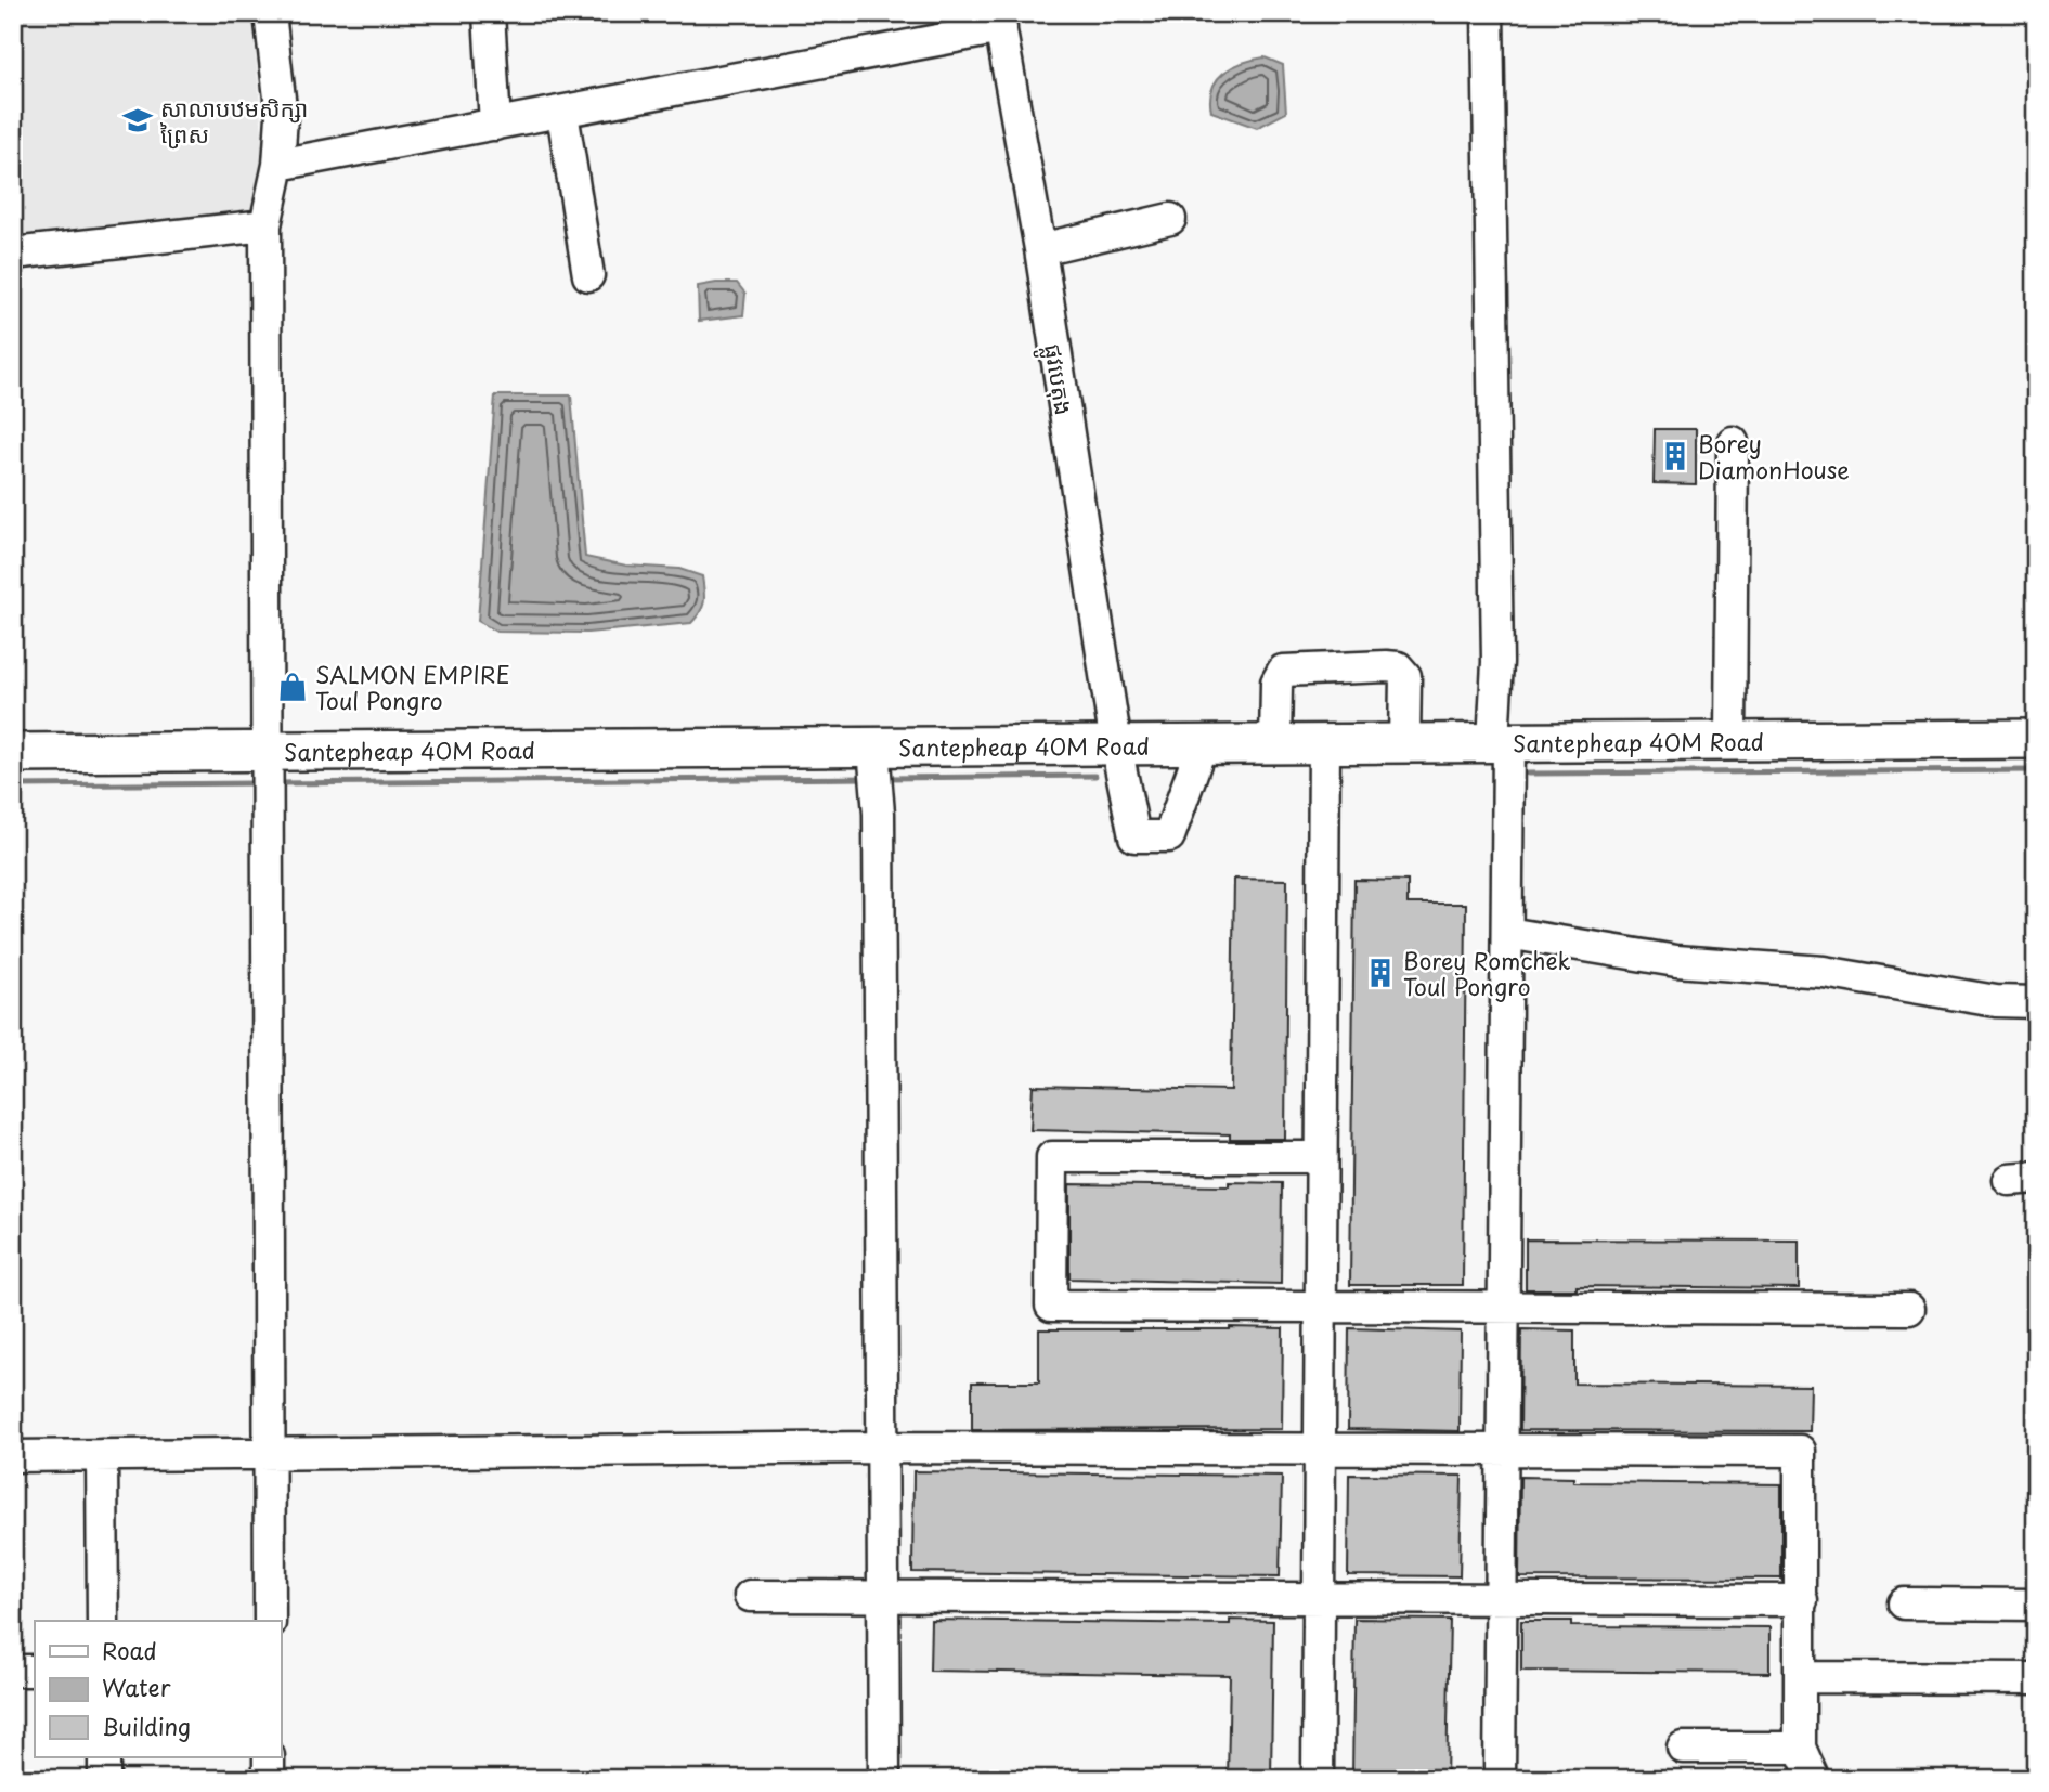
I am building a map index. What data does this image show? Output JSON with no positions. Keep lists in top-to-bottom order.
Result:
{
  "streets": {
    "main road": ["Santepheap 40M Road"],
    "street": ["ផ្លូវបេតុង"]
  },
  "crossings": [
    ["ផ្លូវបេតុង", "Santepheap 40M Road"]
  ],
  "places": {
    "school or university": ["សាលាបឋមសិក្សា ព្រៃស"],
    "building": ["Borey DiamonHouse", "Borey Romchek Toul Pongro"],
    "shop": ["SALMON EMPIRE Toul Pongro"]
  },
  "legend": ["Road", "Water", "Building"]
}
